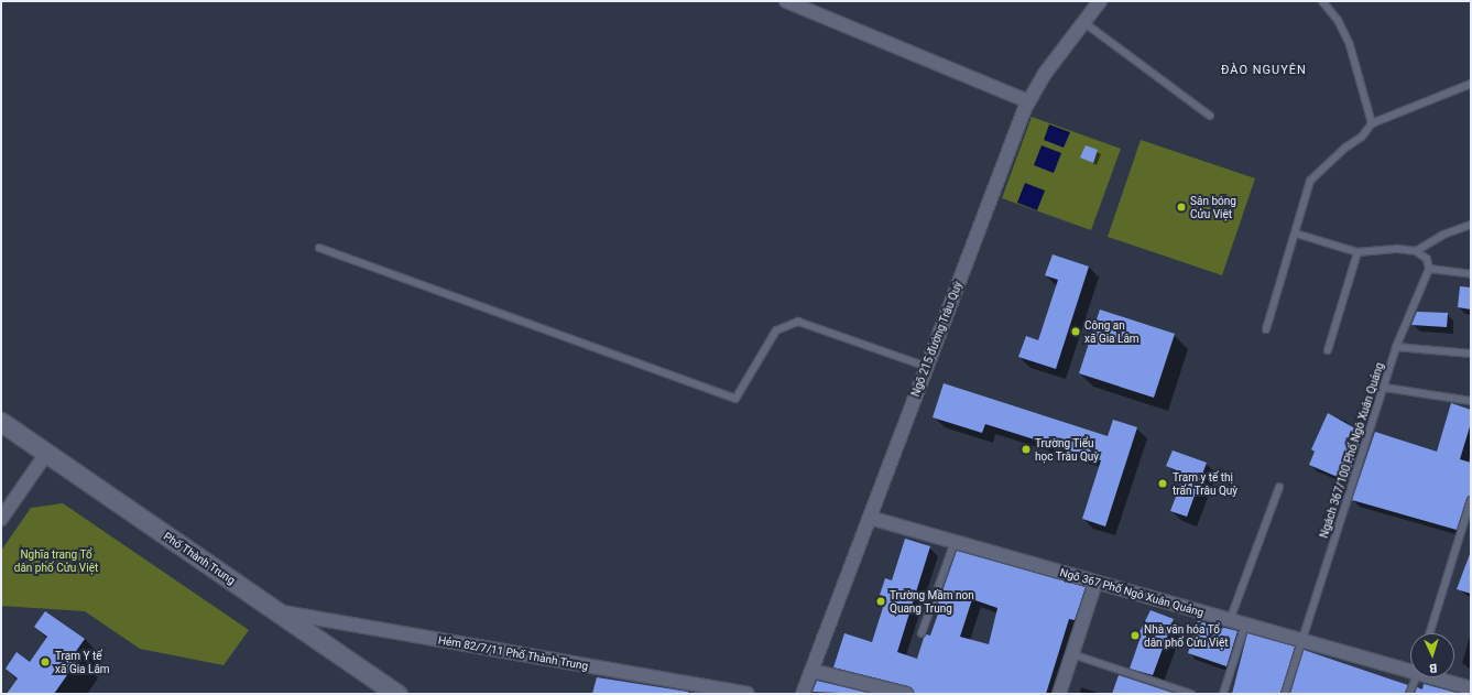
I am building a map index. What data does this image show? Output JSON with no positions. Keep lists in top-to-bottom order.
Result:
{
  "streets": {
    "main road": ["Phố Thành Trung"],
    "street": ["Ngõ 215 đường Trâu Quỳ", "Ngõ 367 Phố Ngô Xuân Quảng", "Hẻm 82/7/11 Phố Thành Trung"],
    "lane": ["Ngách 367/100 Phố Ngô Xuân Quảng"]
  },
  "crossings": [
    ["Ngõ 215 đường Trâu Quỳ", "Ngõ 367 Phố Ngô Xuân Quảng"],
    ["Ngách 367/100 Phố Ngô Xuân Quảng", "Ngõ 367 Phố Ngô Xuân Quảng"],
    ["Phố Thành Trung", "Hẻm 82/7/11 Phố Thành Trung"]
  ],
  "districts": ["ĐÀO NGUYÊN"],
  "parks": ["Nghĩa trang Tổ dân phố Cửu Việt"],
  "places": [
    "Sân bóng Cửu Việt",
    "Công an xã Gia Lâm",
    "Trường Tiểu học Trâu Quỳ",
    "Trạm y tế thị trấn Trâu Quỳ",
    "Trường Mầm non Quang Trung",
    "Nhà văn hóa Tổ dân phố Cửu Việt",
    "Trạm Y tế xã Gia Lâm"
  ],
  "north": "bottom"
}
